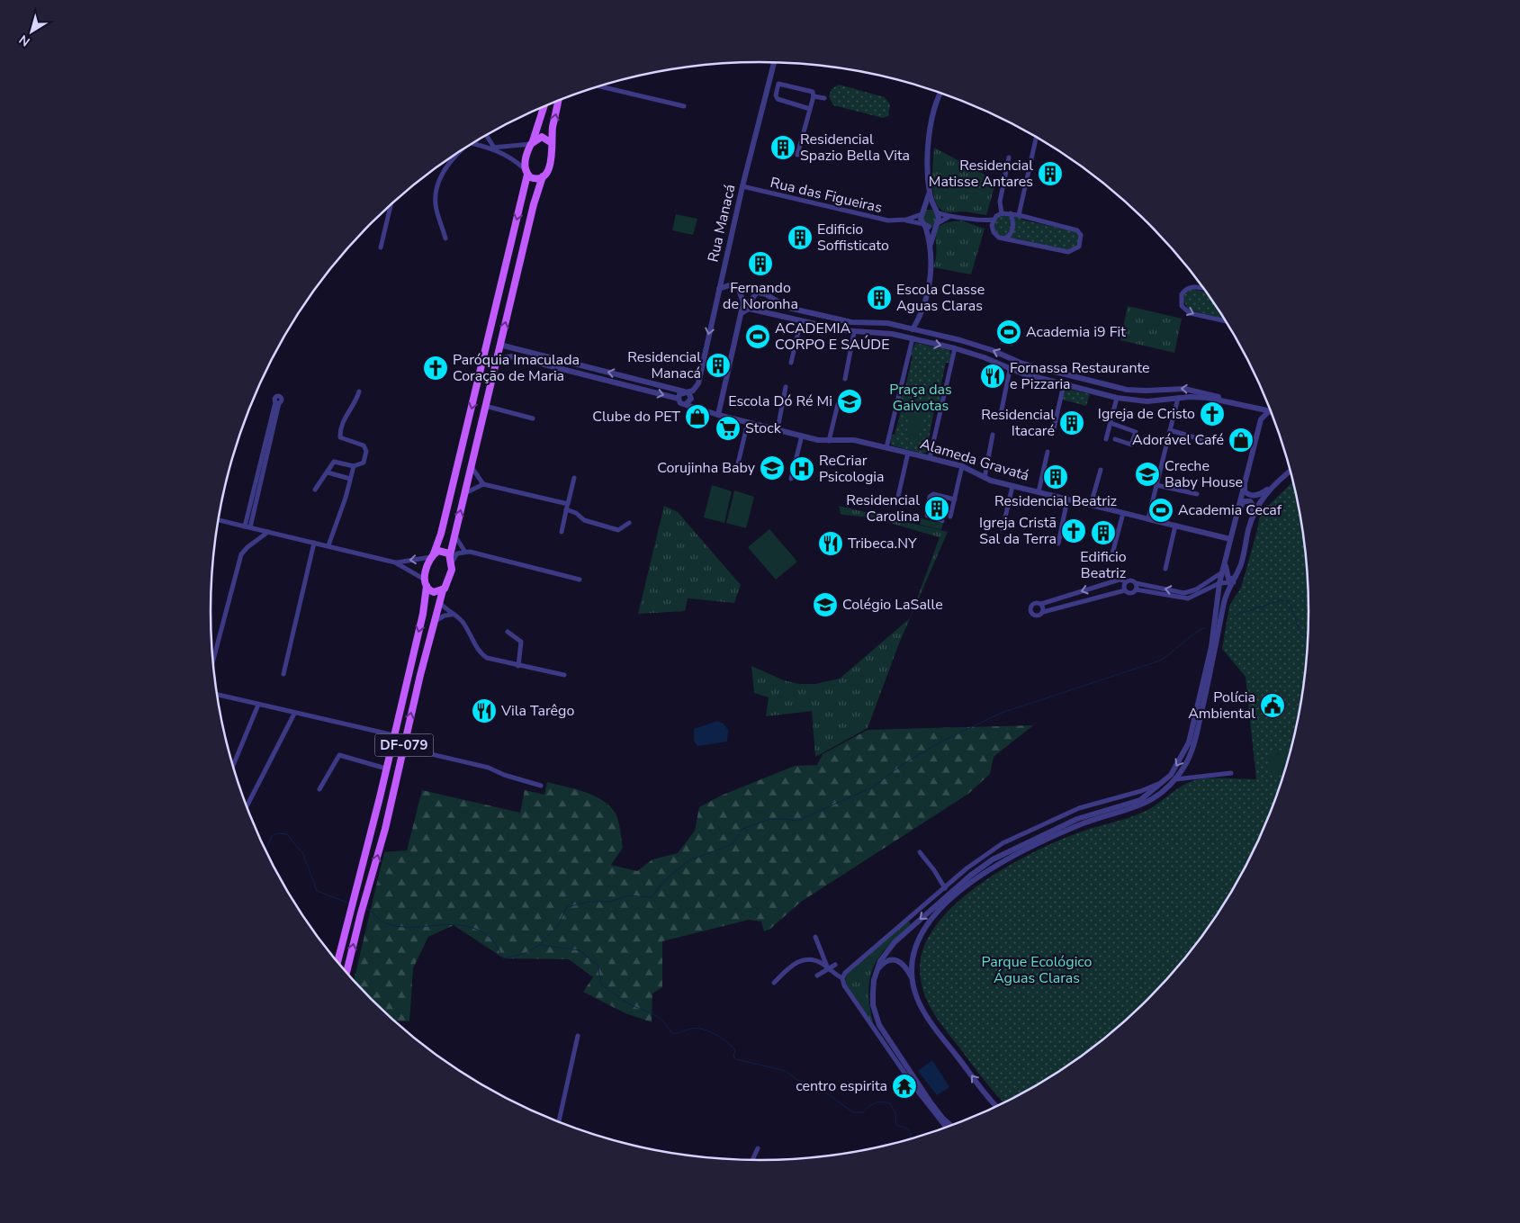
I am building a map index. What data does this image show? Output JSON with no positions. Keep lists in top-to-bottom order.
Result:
{
  "streets": {
    "main road": ["DF-079"],
    "street": ["Rua das Figueiras", "Rua Manacá", "Alameda Gravatá"]
  },
  "crossings": [
    ["Rua das Figueiras", "Rua Manacá"],
    ["Rua Manacá", "Alameda Gravatá"]
  ],
  "parks": ["Praça das Gaivotas", "Parque Ecológico Águas Claras"],
  "places": {
    "building": [
      "Residencial Spazio Bella Vita",
      "Residencial Matisse Antares",
      "Edificio Soffisticato",
      "Fernando de Noronha",
      "Escola Classe Aguas Claras",
      "Residencial Manacá",
      "Residencial Itacaré",
      "Residencial Beatriz",
      "Residencial Carolina",
      "Edificio Beatriz"
    ],
    "sports": ["Academia i9 Fit", "ACADEMIA CORPO E SAÚDE", "Academia Cecaf"],
    "church": ["Paróquia Imaculada Coração de Maria", "Igreja de Cristo", "Igreja Cristã Sal da Terra"],
    "restaurant": ["Fornassa Restaurante e Pizzaria", "Tribeca.NY", "Vila Tarêgo"],
    "school or university": [
      "Escola Dó Ré Mi",
      "Corujinha Baby",
      "Creche Baby House",
      "Colégio LaSalle"
    ],
    "shop": ["Clube do PET", "Adorável Café"],
    "supermarket": ["Stock"],
    "hospital": ["ReCriar Psicologia"],
    "public building": ["Polícia Ambiental"],
    "temple": ["centro espirita"]
  },
  "north": "bottom left"
}
